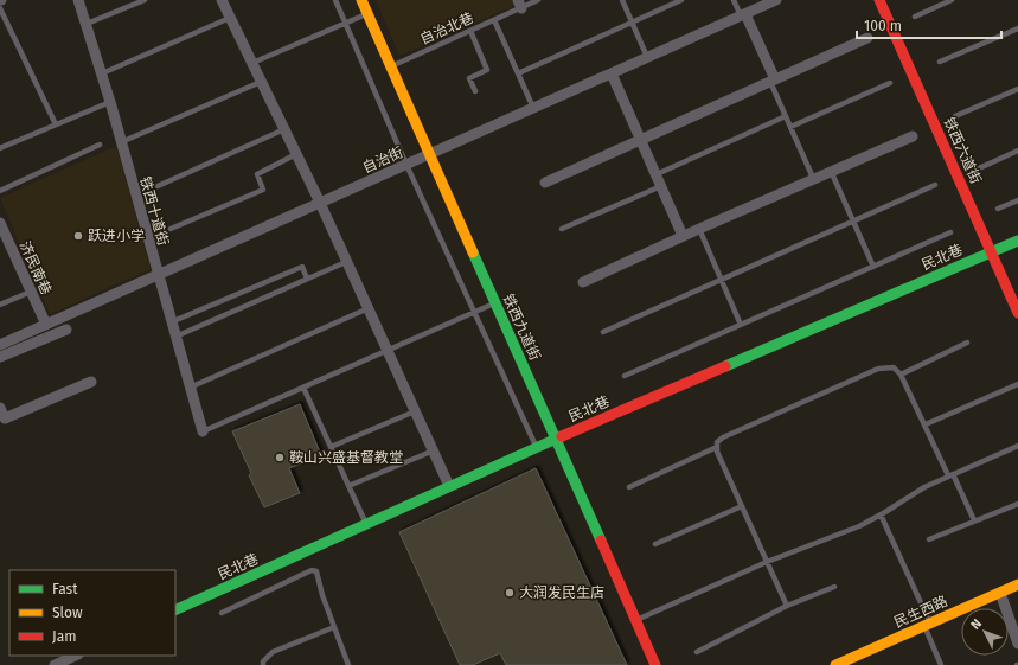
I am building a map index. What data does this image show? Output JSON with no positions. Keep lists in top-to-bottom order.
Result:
{
  "streets": {
    "main road": [
      "铁西六道街",
      "民北巷",
      "铁西九道街",
      "民生西路"
    ],
    "street": ["自治街", "铁西十道街", "济民南巷"],
    "lane": ["自治北巷"]
  },
  "crossings": [
    ["自治北巷", "铁西九道街"],
    ["铁西六道街", "民北巷"],
    ["自治街", "铁西十道街"],
    ["自治街", "济民南巷"],
    ["自治街", "铁西九道街"],
    ["民北巷", "铁西九道街"]
  ],
  "places": ["跃进小学", "鞍山兴盛基督教堂", "大润发民生店"],
  "legend": ["Fast", "Slow", "Jam"],
  "scale_bar": "100 m",
  "north": "top left"
}
